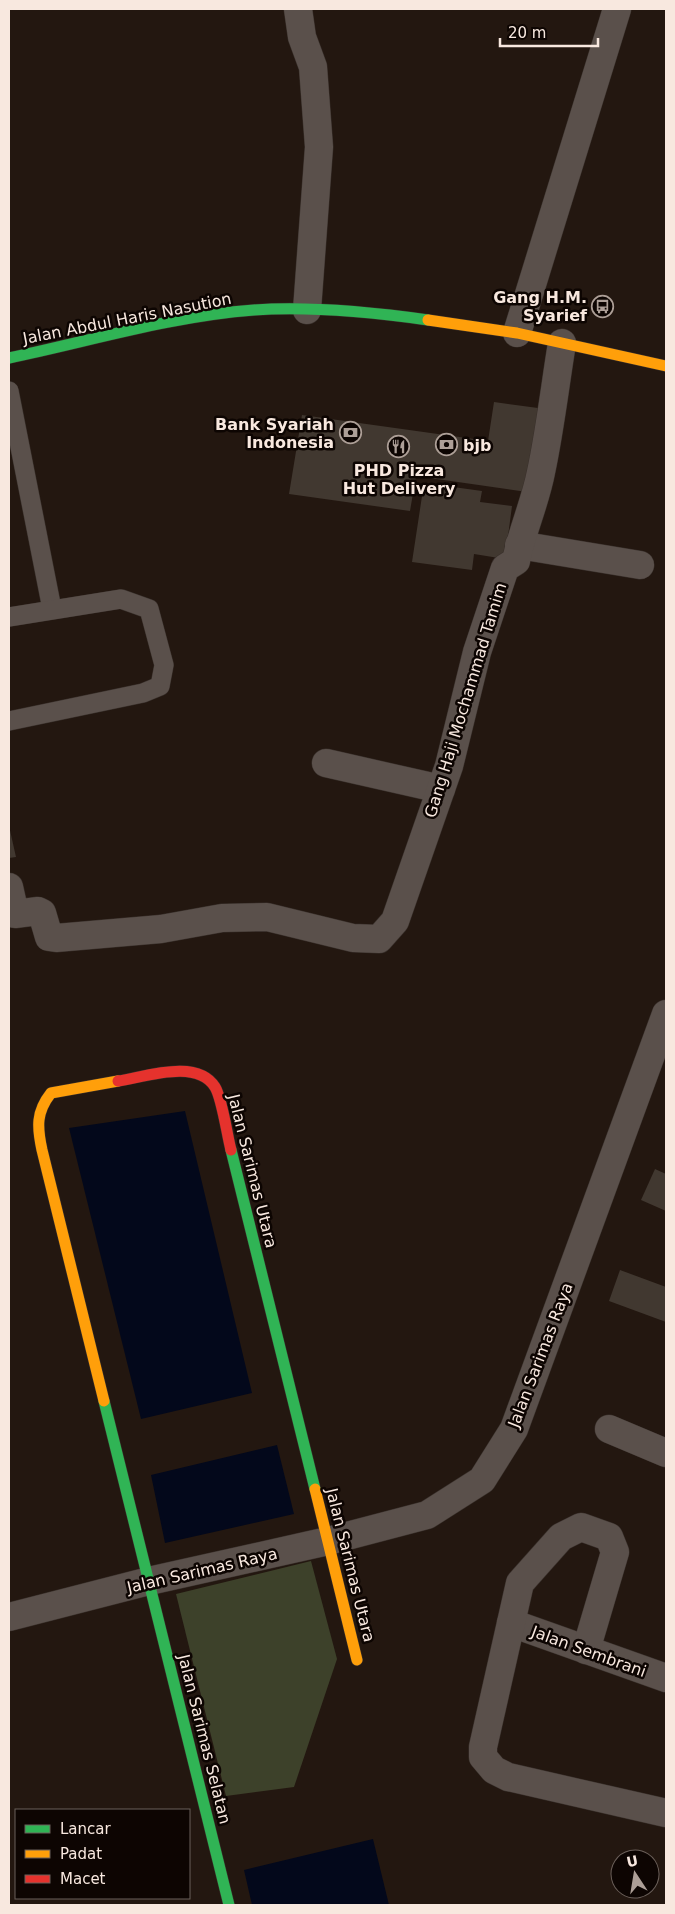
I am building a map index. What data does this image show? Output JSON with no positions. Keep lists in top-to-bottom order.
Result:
{
  "streets": {
    "main road": ["Jalan Abdul Haris Nasution", "Jalan Sarimas Utara", "Jalan Sarimas Selatan"],
    "street": ["Gang Haji Mochammad Tamim", "Jalan Sarimas Raya", "Jalan Sembrani"]
  },
  "crossings": [
    ["Jalan Abdul Haris Nasution", "Gang Haji Mochammad Tamim"],
    ["Jalan Sarimas Utara", "Jalan Sarimas Raya"],
    ["Jalan Sarimas Utara", "Jalan Sarimas Selatan"],
    ["Jalan Sarimas Raya", "Jalan Sarimas Selatan"]
  ],
  "places": {
    "bus stop": ["Gang H.M. Syarief"],
    "bank": ["Bank Syariah Indonesia", "bjb"],
    "restaurant": ["PHD Pizza Hut Delivery"]
  },
  "legend": ["Lancar", "Padat", "Macet"],
  "scale_bar": "20 m",
  "north": "top"
}
